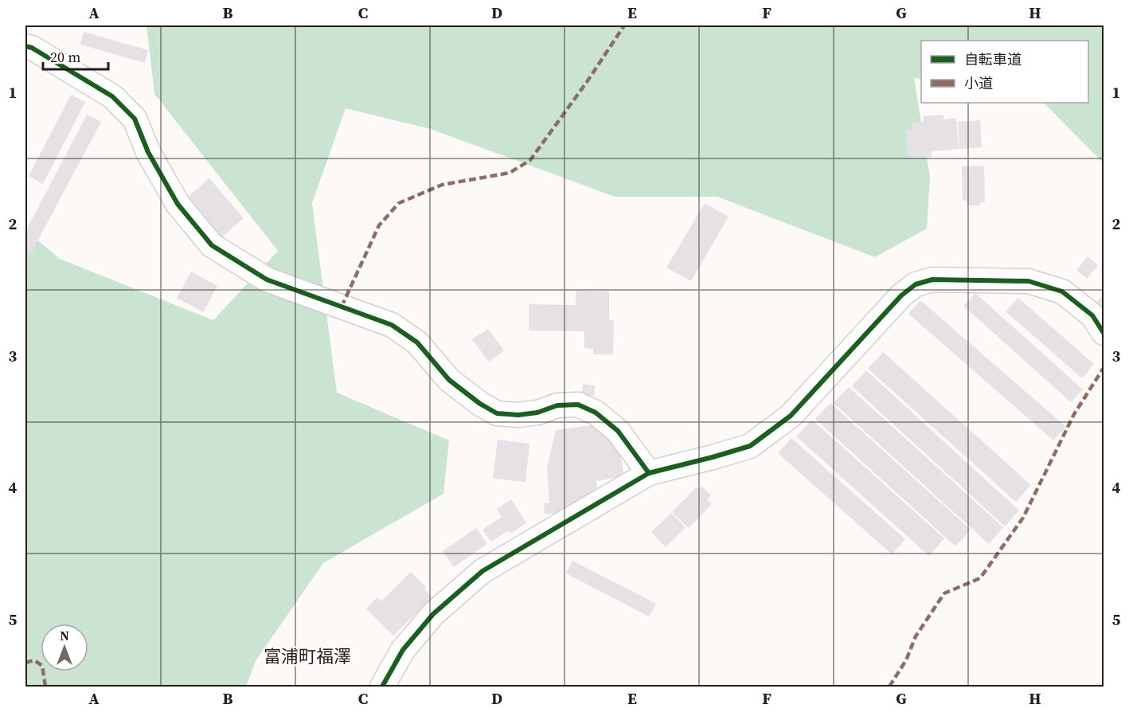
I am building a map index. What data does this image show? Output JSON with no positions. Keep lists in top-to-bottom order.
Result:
{
  "districts": ["富浦町福澤"],
  "legend": ["自転車道", "小道"],
  "scale_bar": "20 m",
  "north": "top",
  "grid": {
    "columns": [
      "A",
      "B",
      "C",
      "D",
      "E",
      "F",
      "G",
      "H"
    ],
    "rows": [
      "1",
      "2",
      "3",
      "4",
      "5"
    ]
  }
}
